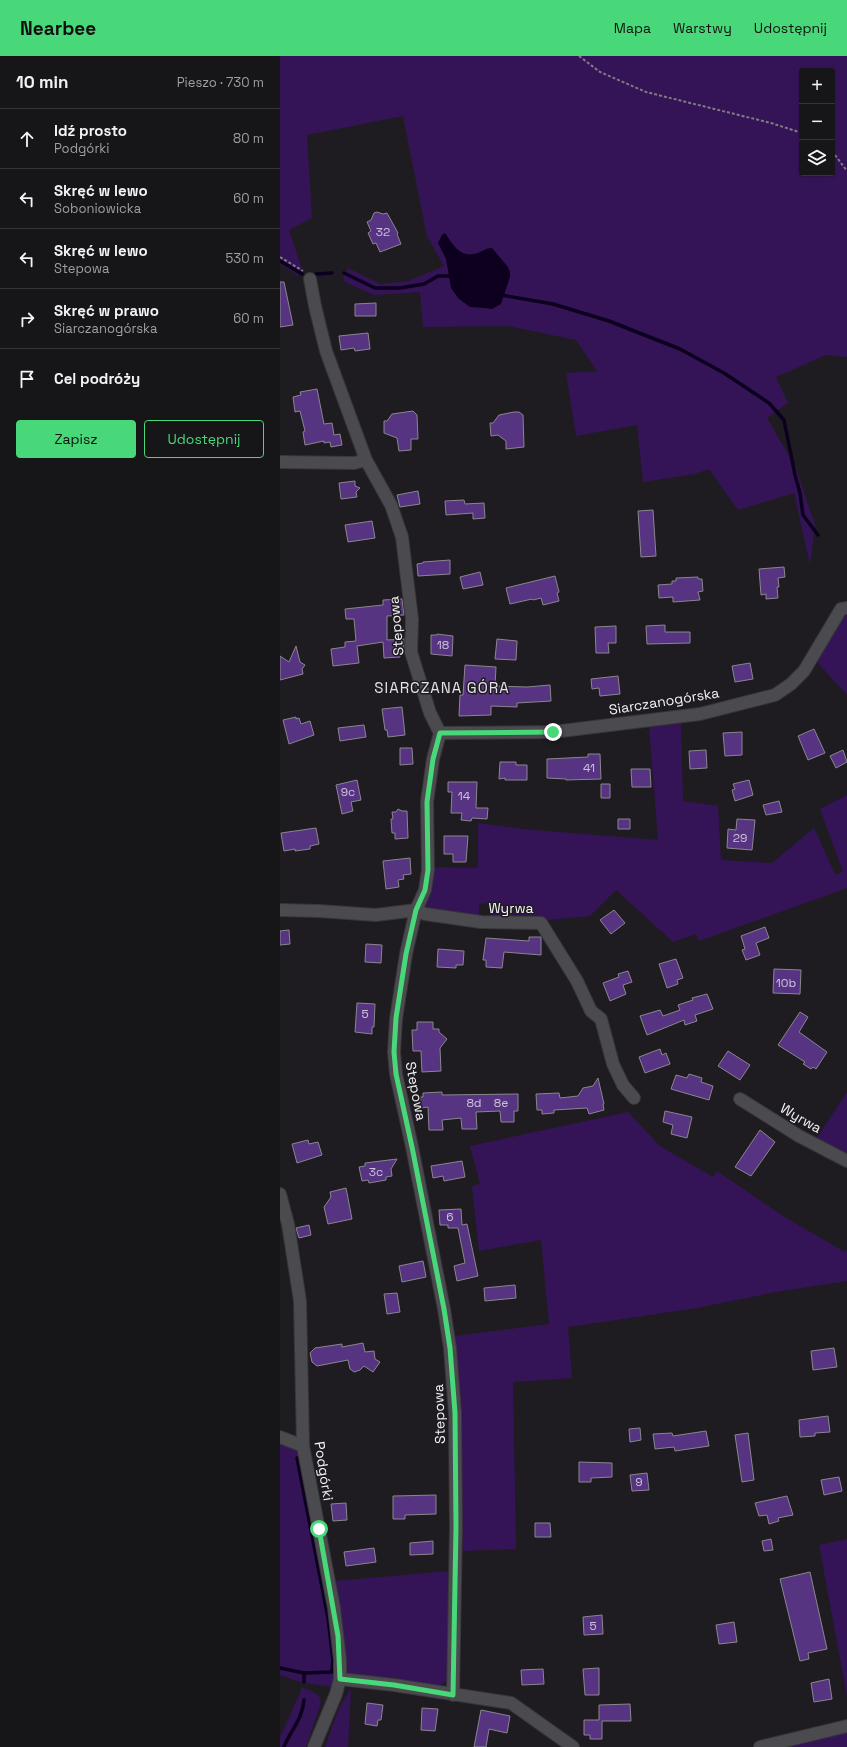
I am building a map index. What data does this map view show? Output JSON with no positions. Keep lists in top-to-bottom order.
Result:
{
  "streets": {
    "street": [
      "Stepowa",
      "Siarczanogórska",
      "Wyrwa",
      "Podgórki"
    ]
  },
  "crossings": [
    ["Stepowa", "Siarczanogórska"],
    ["Stepowa", "Wyrwa"]
  ],
  "districts": ["SIARCZANA GÓRA"],
  "house_numbers": [
    "32",
    "18",
    "41",
    "9c",
    "14",
    "29",
    "10b",
    "5",
    "8d",
    "8e",
    "3c",
    "6",
    "9",
    "5"
  ],
  "page": {
    "header": "Nearbee",
    "nav": ["Mapa", "Warstwy", "Udostępnij"],
    "heading": ["10 min", "Pieszo · 730 m"],
    "map_buttons": ["+", "−"],
    "list": [
      ["Idź prosto", "Podgórki", "80 m"],
      ["Skręć w lewo", "Soboniowicka", "60 m"],
      ["Skręć w lewo", "Stepowa", "530 m"],
      ["Skręć w prawo", "Siarczanogórska", "60 m"],
      "Cel podróży"
    ],
    "buttons": ["Zapisz", "Udostępnij"]
  }
}
